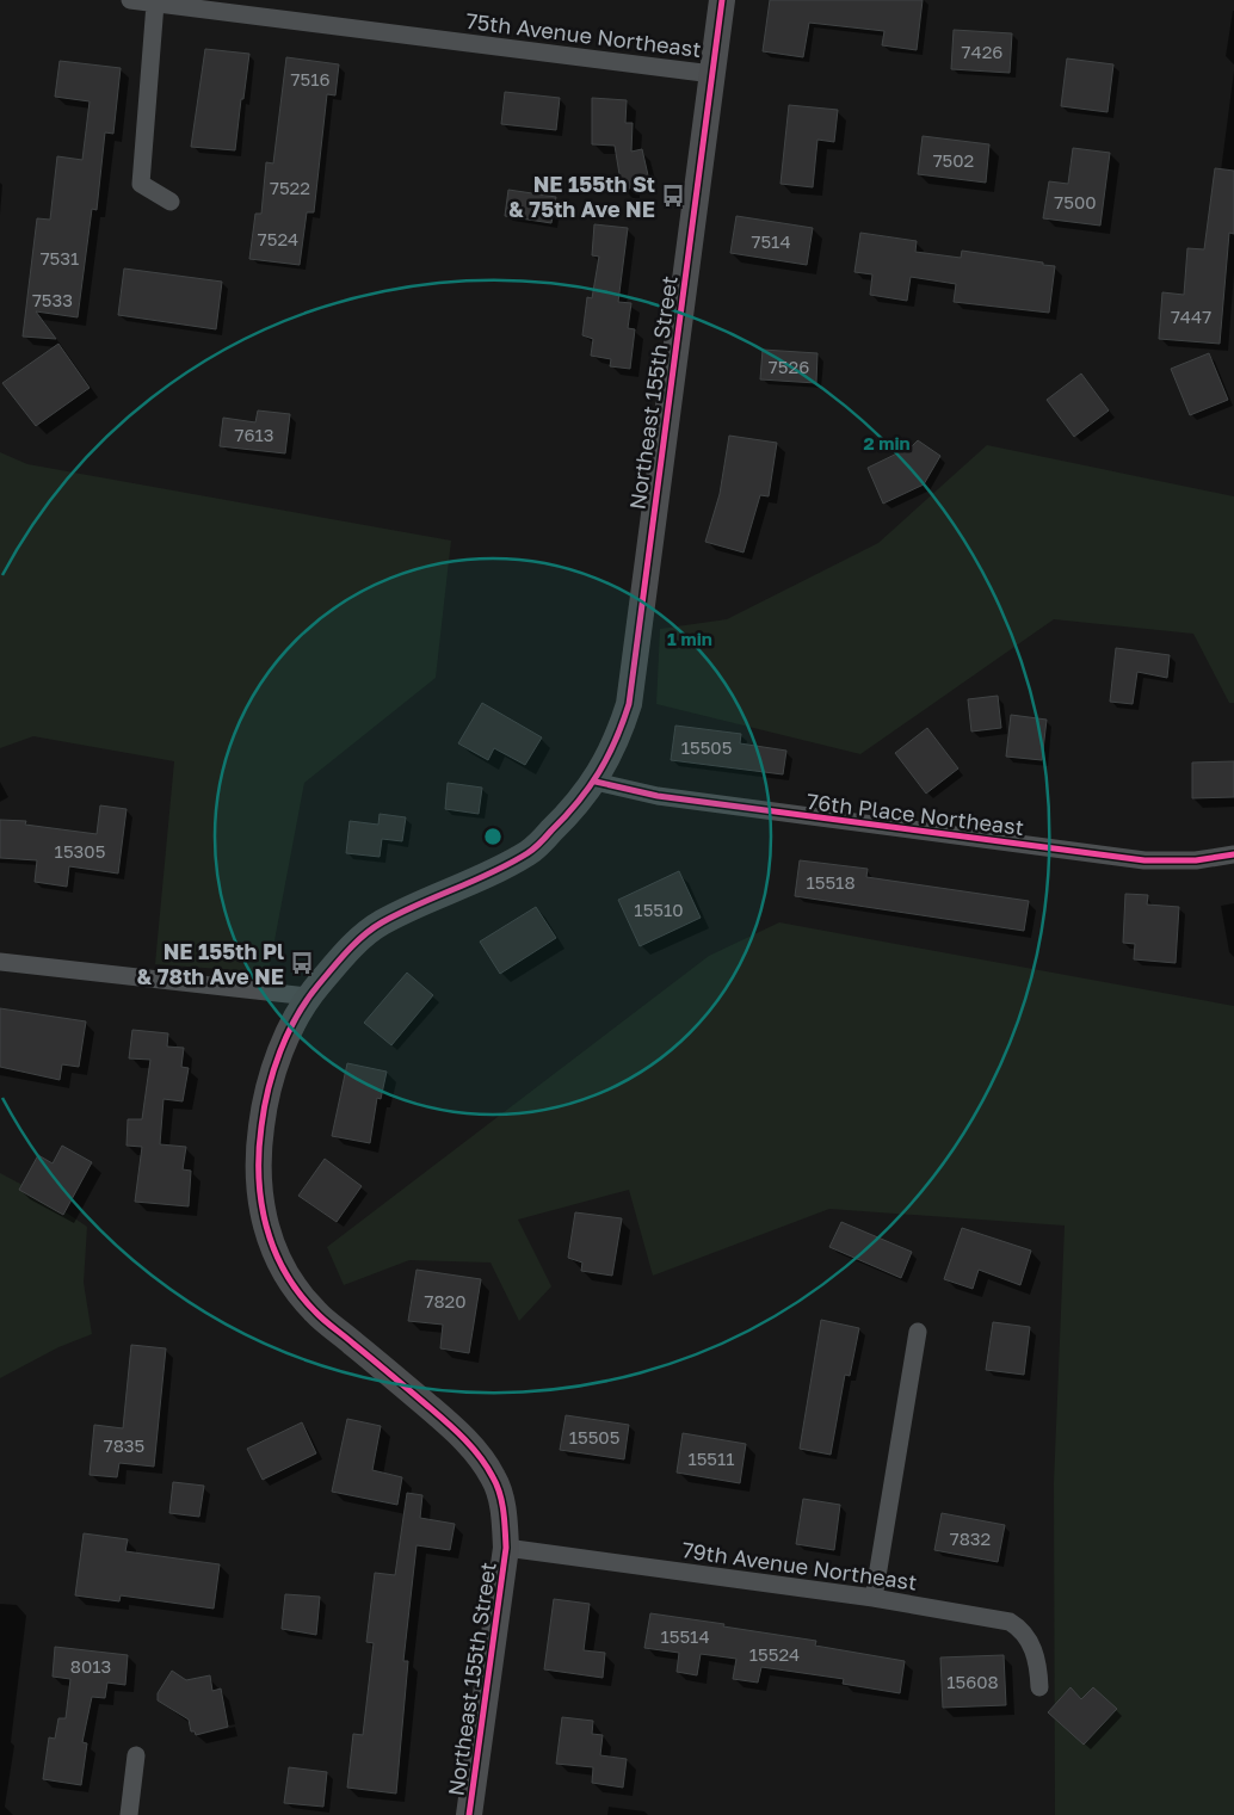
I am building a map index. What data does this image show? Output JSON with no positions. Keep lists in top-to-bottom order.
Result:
{
  "streets": {
    "street": [
      "75th Avenue Northeast",
      "Northeast 155th Street",
      "76th Place Northeast",
      "79th Avenue Northeast"
    ]
  },
  "crossings": [
    ["75th Avenue Northeast", "Northeast 155th Street"],
    ["Northeast 155th Street", "76th Place Northeast"],
    ["Northeast 155th Street", "79th Avenue Northeast"]
  ],
  "places": {
    "bus stop": ["NE 155th St & 75th Ave NE", "NE 155th Pl & 78th Ave NE"]
  },
  "house_numbers": [
    "7426",
    "7516",
    "7502",
    "7522",
    "7500",
    "7524",
    "7514",
    "7531",
    "7533",
    "7447",
    "7526",
    "7613",
    "15505",
    "15305",
    "15518",
    "15510",
    "7820",
    "15505",
    "7835",
    "15511",
    "7832",
    "15514",
    "15524",
    "8013",
    "15608"
  ],
  "rings": ["2 min", "1 min"]
}
